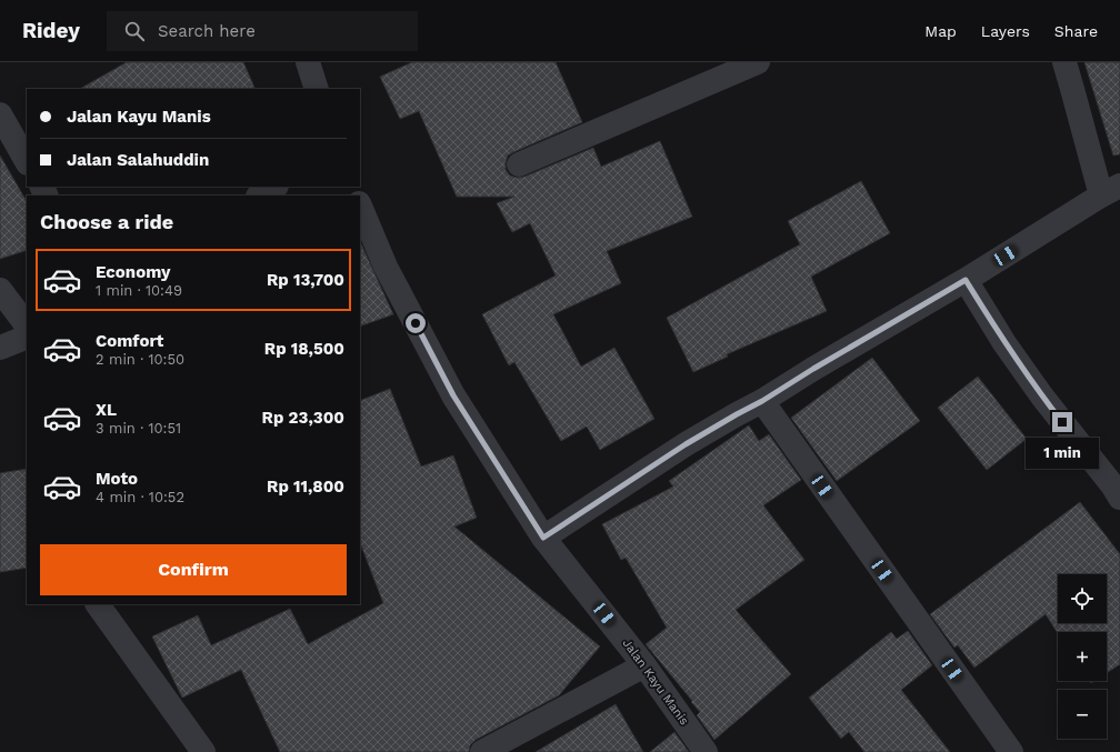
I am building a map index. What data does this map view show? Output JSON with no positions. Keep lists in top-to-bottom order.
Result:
{
  "streets": {
    "street": ["Jalan Kayu Manis"]
  },
  "page": {
    "header": "Ridey",
    "search": "Search here",
    "nav": ["Map", "Layers", "Share"],
    "banner": ["Jalan Kayu Manis", "Jalan Salahuddin"],
    "heading": "Choose a ride",
    "list": [
      {
        "name": "Economy",
        "note": "1 min · 10:49",
        "value": "Rp 13,700"
      },
      {
        "name": "Comfort",
        "note": "2 min · 10:50",
        "value": "Rp 18,500"
      },
      {
        "name": "XL",
        "note": "3 min · 10:51",
        "value": "Rp 23,300"
      },
      {
        "name": "Moto",
        "note": "4 min · 10:52",
        "value": "Rp 11,800"
      }
    ],
    "bubble": "1 min",
    "buttons": "Confirm",
    "map_buttons": ["+", "−"]
  }
}
